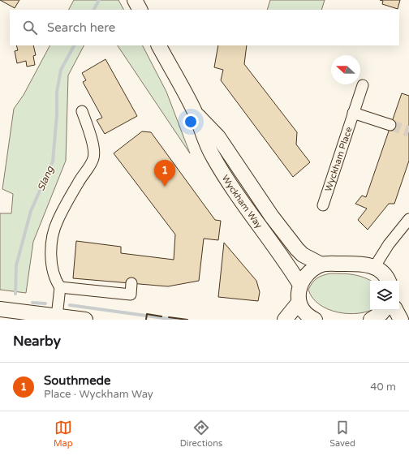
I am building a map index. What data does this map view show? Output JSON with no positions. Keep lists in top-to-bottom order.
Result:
{
  "streets": {
    "main road": ["Wyckham Way"],
    "street": ["Wyckham Place"]
  },
  "water": ["Slang"],
  "north": "left",
  "page": {
    "search": "Search here",
    "pins": "1",
    "heading": "Nearby",
    "list": [
      {
        "mark": "1",
        "name": "Southmede",
        "note": "Place · Wyckham Way",
        "value": "40 m"
      }
    ],
    "nav": ["Map", "Directions", "Saved"]
  }
}
